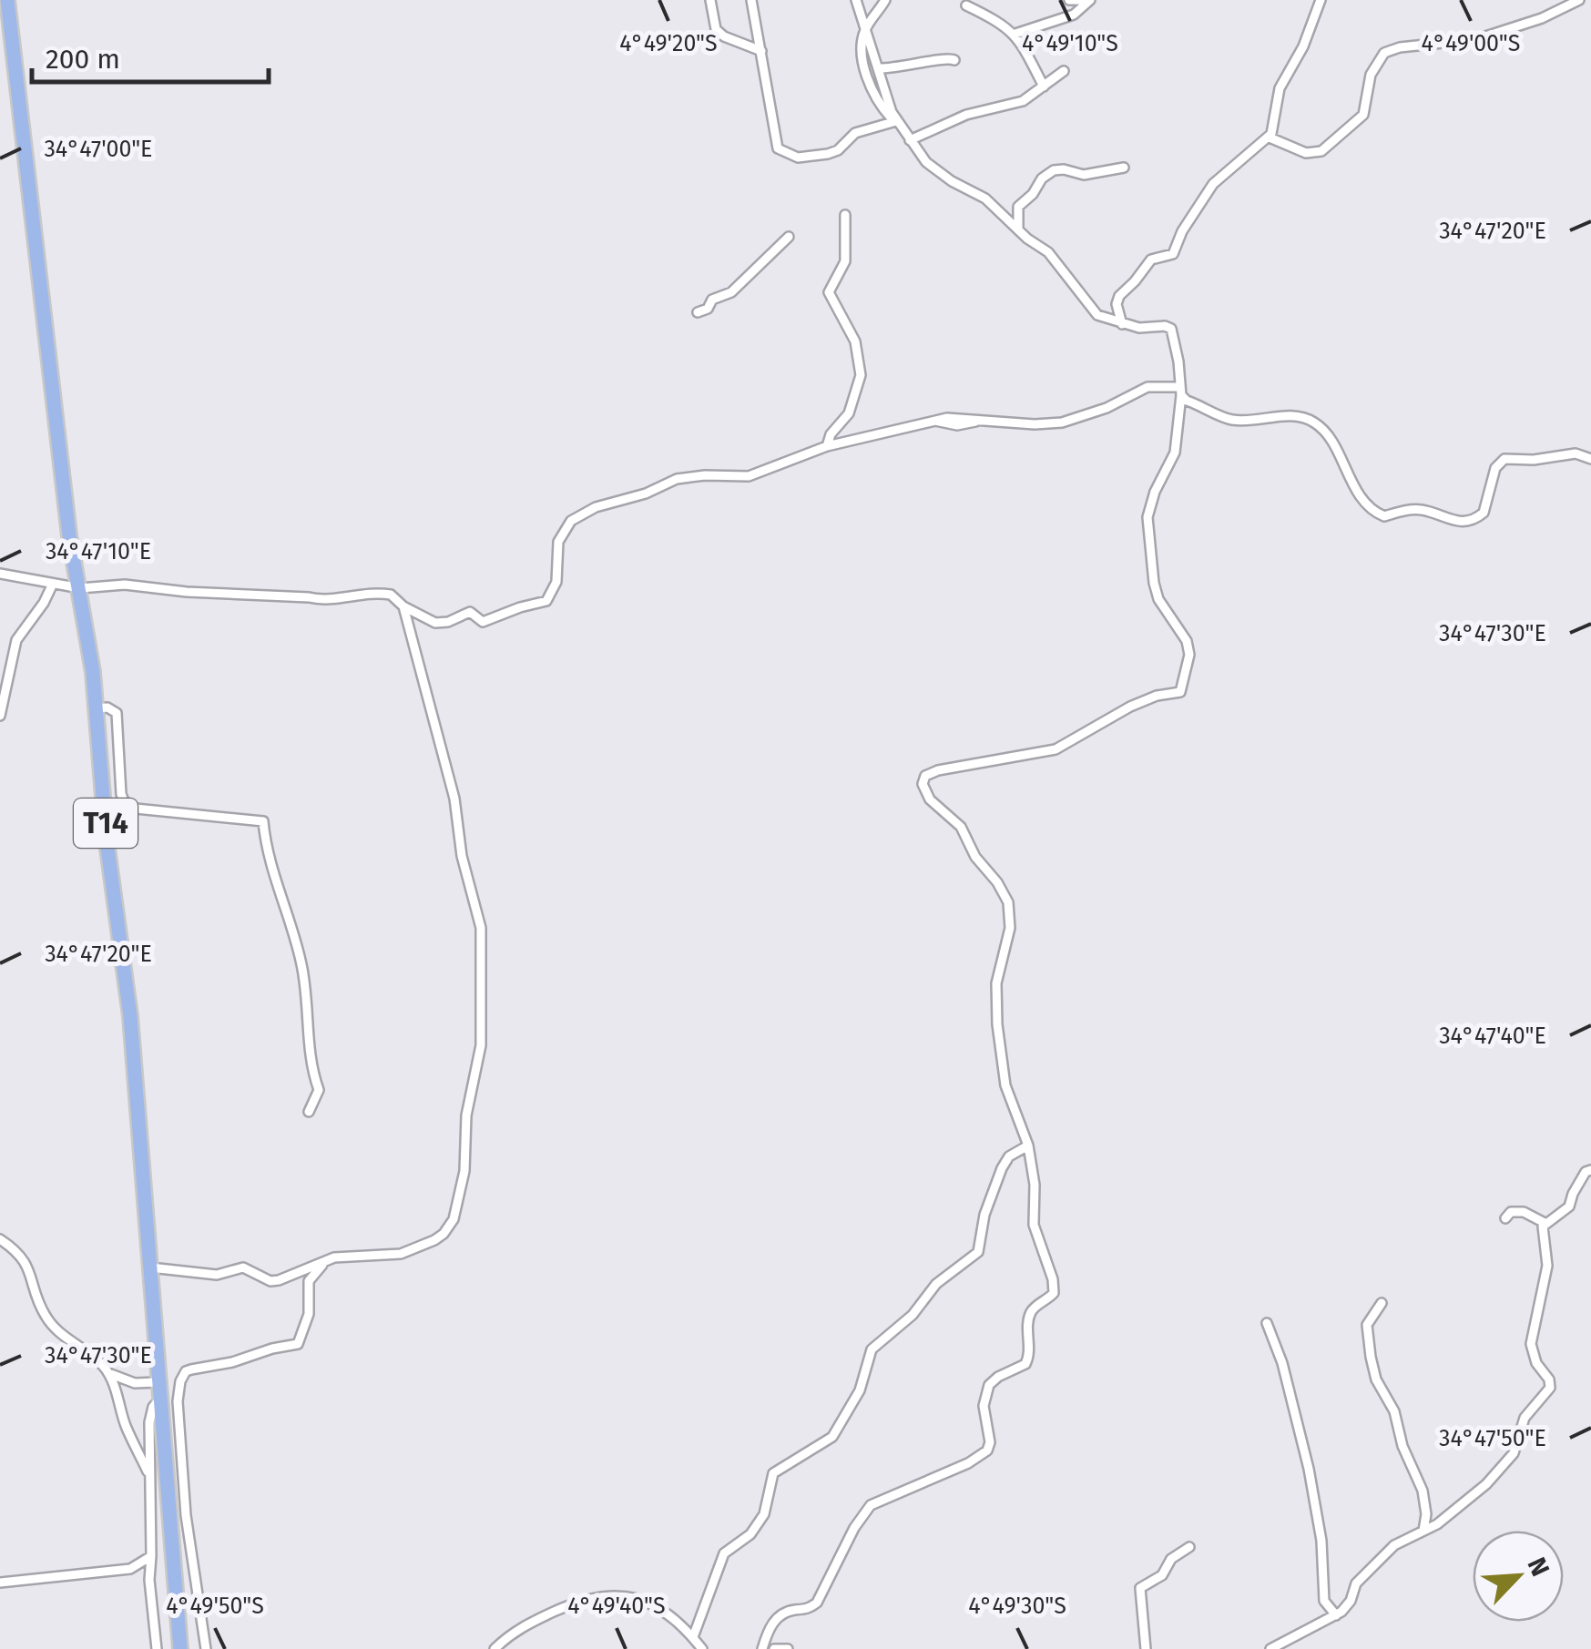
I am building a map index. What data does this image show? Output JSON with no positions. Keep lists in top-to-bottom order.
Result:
{
  "streets": {
    "highway": ["T14"]
  },
  "scale_bar": "200 m",
  "north": "top right",
  "coordinates": [
    "4°49'20\"S",
    "4°49'10\"S",
    "4°49'00\"S",
    "34°47'00\"E",
    "34°47'20\"E",
    "34°47'10\"E",
    "34°47'30\"E",
    "34°47'40\"E",
    "34°47'50\"E",
    "4°49'50\"S",
    "4°49'40\"S",
    "4°49'30\"S"
  ]
}
